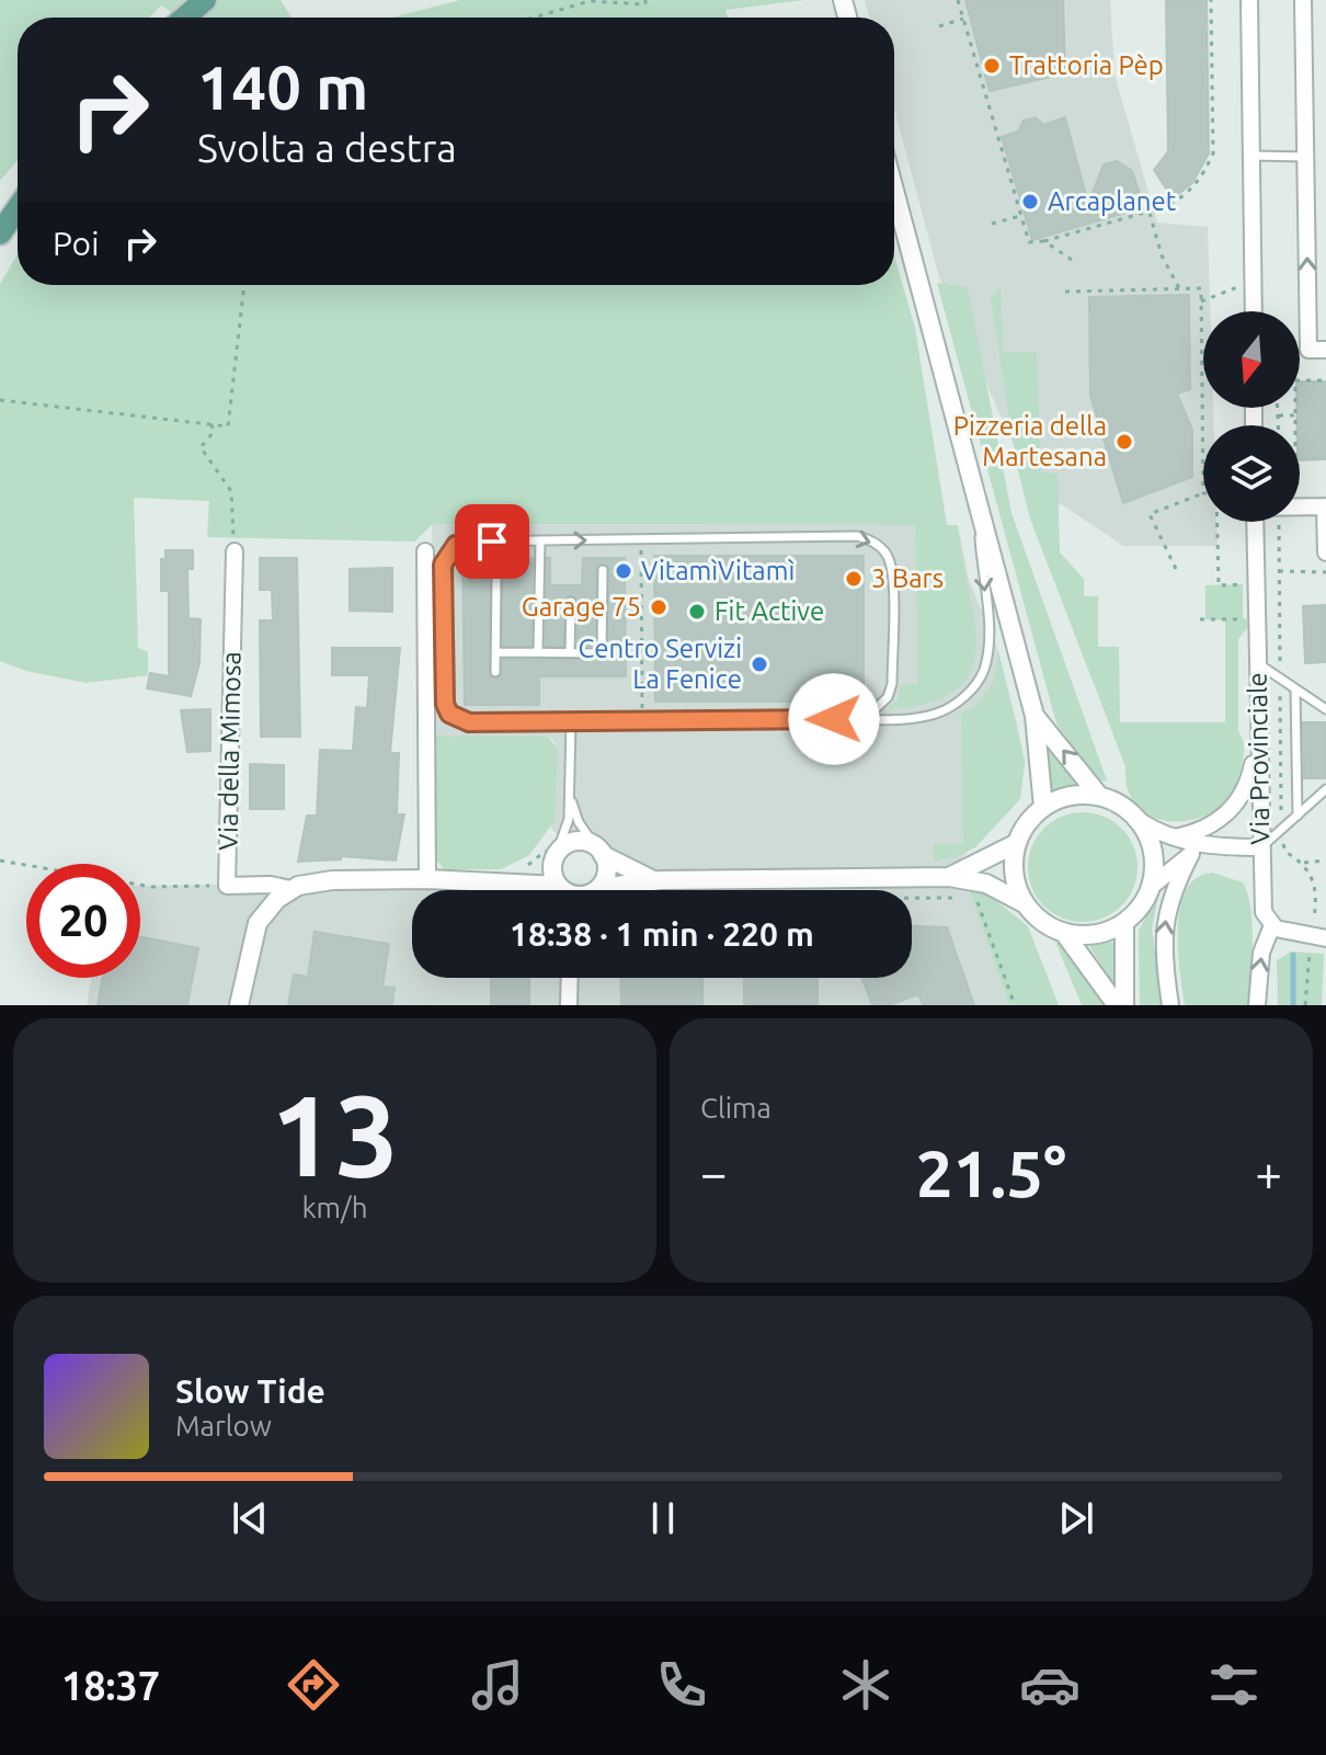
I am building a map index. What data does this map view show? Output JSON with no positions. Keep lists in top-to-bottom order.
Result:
{
  "streets": {
    "street": ["Via della Mimosa", "Via Provinciale"]
  },
  "places": [
    "Trattoria Pèp",
    "Arcaplanet",
    "Pizzeria della Martesana",
    "VitamìVitamì",
    "3 Bars",
    "Garage 75",
    "Fit Active",
    "Centro Servizi La Fenice"
  ],
  "north": "bottom",
  "page": {
    "turn": ["140 m", "Svolta a destra"],
    "then": "Poi",
    "limit": "20",
    "trip": "18:38 · 1 min · 220 m",
    "tile": [
      ["13", "km/h"],
      "Clima"
    ],
    "heat": ["−", "21.5°", "+"],
    "song": ["Slow Tide", "Marlow"],
    "tabs": "18:37"
  }
}
